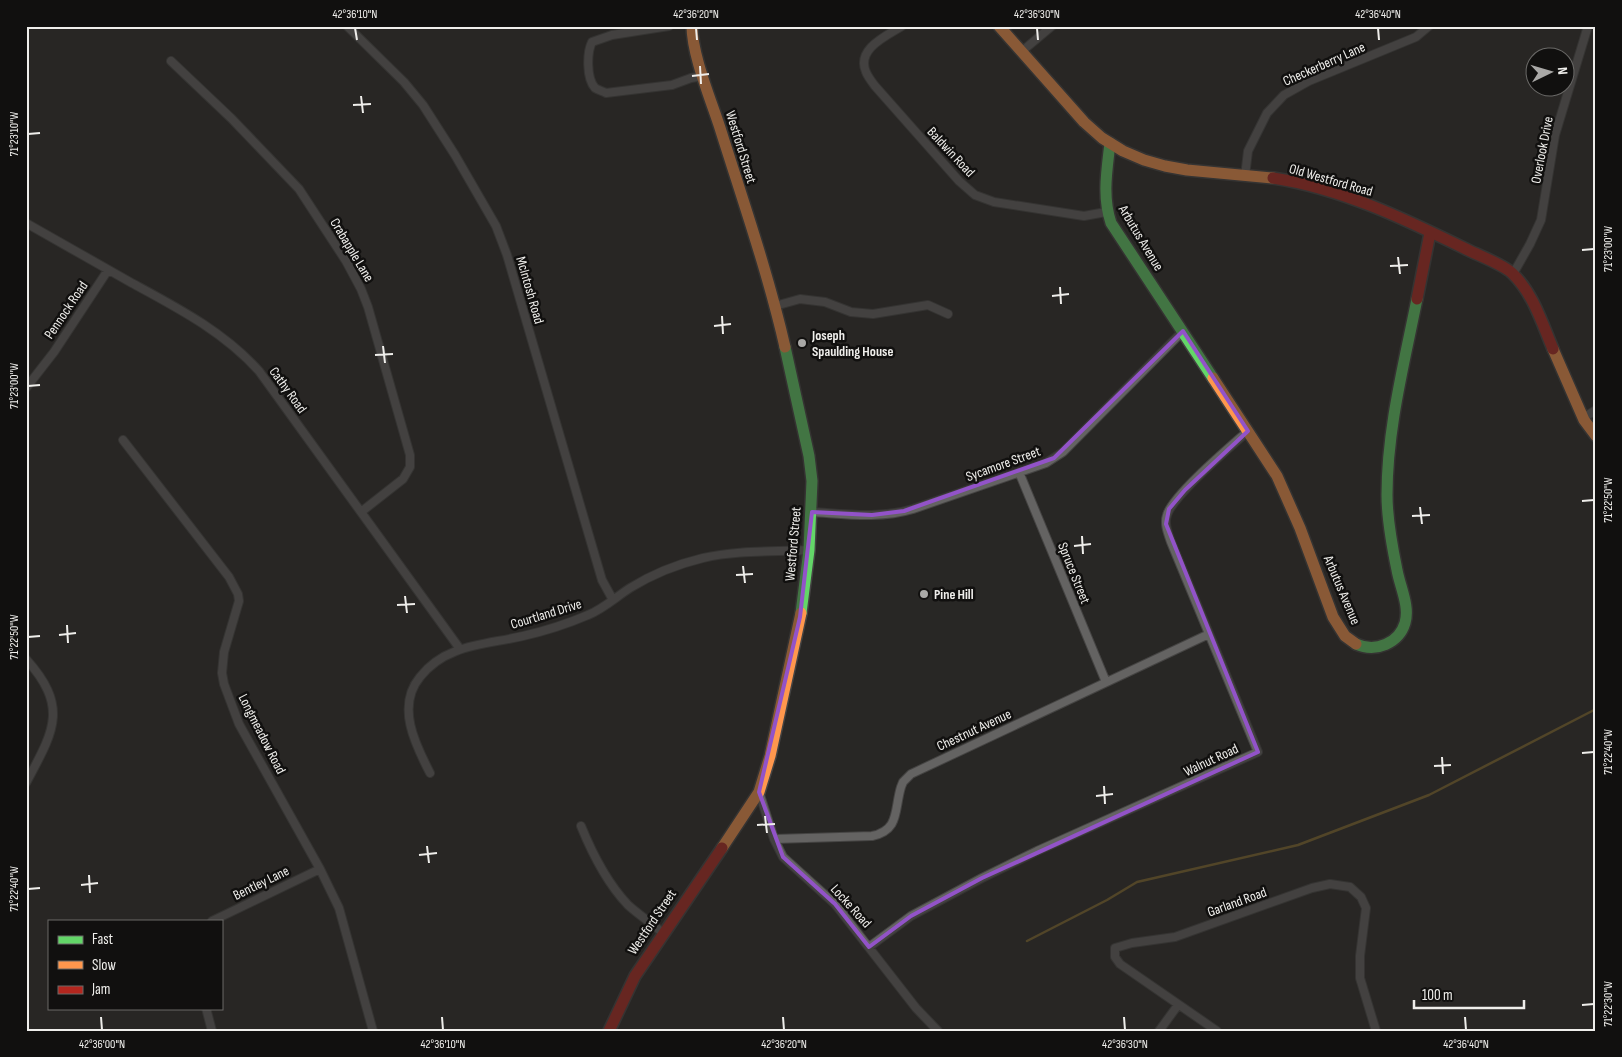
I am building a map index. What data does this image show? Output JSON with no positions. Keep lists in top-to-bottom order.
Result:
{
  "streets": {
    "main road": ["Westford Street", "Old Westford Road", "Arbutus Avenue"],
    "street": [
      "Checkerberry Lane",
      "Overlook Drive",
      "Baldwin Road",
      "Crabapple Lane",
      "McIntosh Road",
      "Pennock Road",
      "Cathy Road",
      "Sycamore Street",
      "Spruce Street",
      "Courtland Drive",
      "Chestnut Avenue",
      "Longmeadow Road",
      "Walnut Road",
      "Bentley Lane",
      "Garland Road",
      "Locke Road"
    ]
  },
  "crossings": [
    ["Checkerberry Lane", "Old Westford Road"],
    ["Westford Street", "Sycamore Street"],
    ["Westford Street", "Courtland Drive"],
    ["Westford Street", "Locke Road"],
    ["Overlook Drive", "Old Westford Road"],
    ["Baldwin Road", "Arbutus Avenue"],
    ["Old Westford Road", "Arbutus Avenue"],
    ["Arbutus Avenue", "Sycamore Street"],
    ["Arbutus Avenue", "Walnut Road"],
    ["Crabapple Lane", "Cathy Road"],
    ["McIntosh Road", "Courtland Drive"],
    ["Pennock Road", "Cathy Road"],
    ["Cathy Road", "Courtland Drive"],
    ["Sycamore Street", "Spruce Street"],
    ["Spruce Street", "Chestnut Avenue"],
    ["Chestnut Avenue", "Walnut Road"],
    ["Chestnut Avenue", "Locke Road"],
    ["Longmeadow Road", "Bentley Lane"],
    ["Walnut Road", "Locke Road"]
  ],
  "places": ["Joseph Spaulding House", "Pine Hill"],
  "legend": ["Fast", "Slow", "Jam"],
  "scale_bar": "100 m",
  "north": "right",
  "coordinates": [
    "42°36'10\"N",
    "42°36'20\"N",
    "42°36'30\"N",
    "42°36'40\"N",
    "71°23'10\"W",
    "71°23'00\"W",
    "71°22'50\"W",
    "71°22'40\"W",
    "71°22'30\"W",
    "42°36'00\"N"
  ]
}
